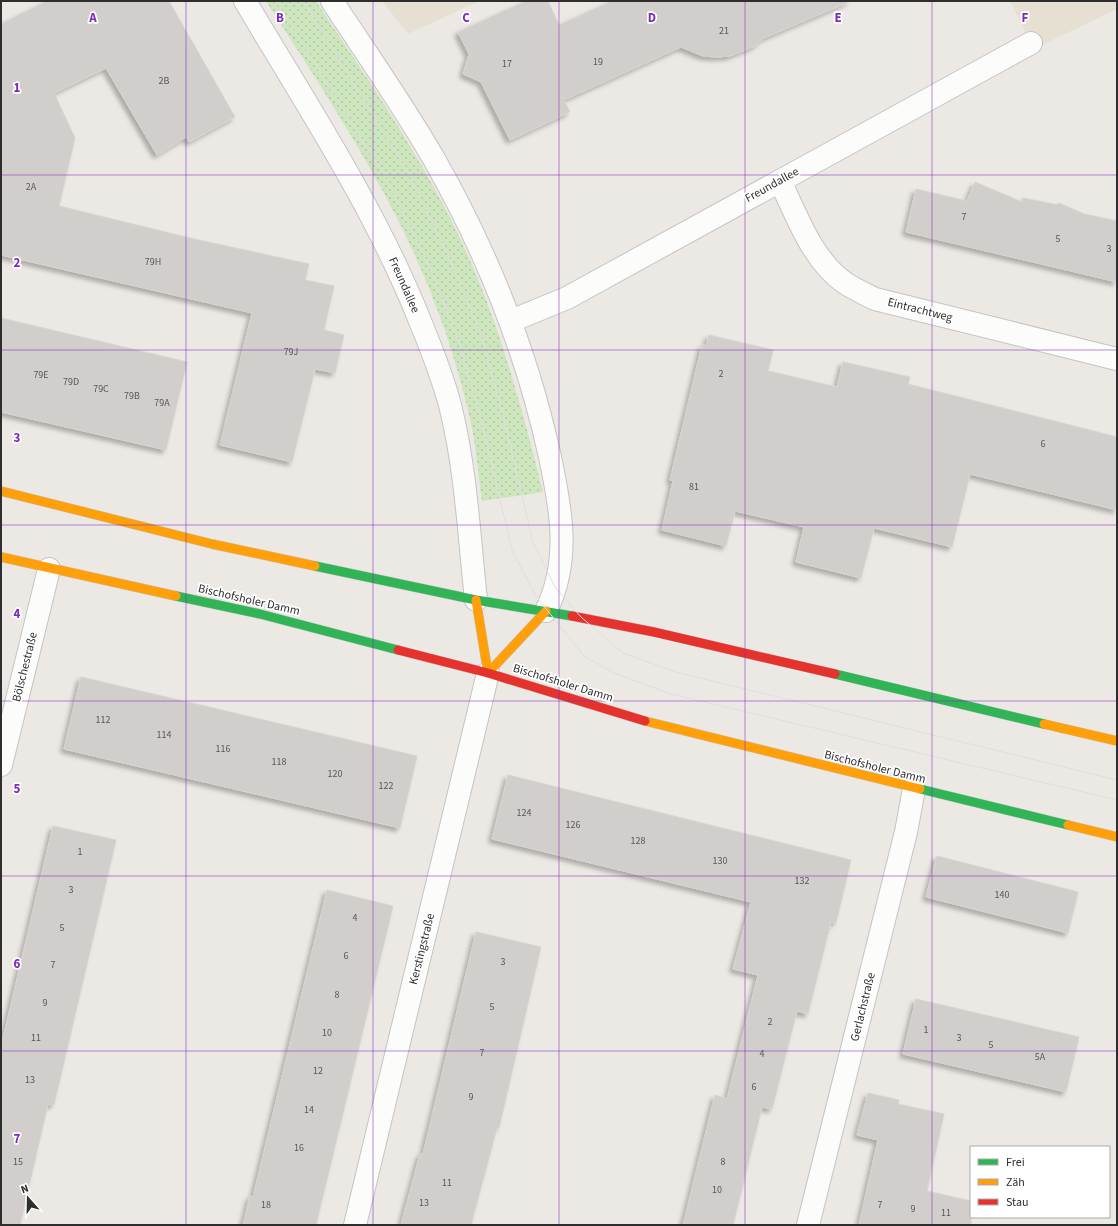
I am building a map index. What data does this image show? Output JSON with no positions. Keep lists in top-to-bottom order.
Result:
{
  "streets": {
    "main road": ["Bischofsholer Damm"],
    "street": [
      "Freundallee",
      "Eintrachtweg",
      "Bölschestraße",
      "Kerstingstraße",
      "Gerlachstraße"
    ]
  },
  "crossings": [
    ["Freundallee", "Eintrachtweg"],
    ["Bischofsholer Damm", "Bölschestraße"],
    ["Bischofsholer Damm", "Kerstingstraße"],
    ["Bischofsholer Damm", "Gerlachstraße"]
  ],
  "house_numbers": [
    "21",
    "19",
    "17",
    "2B",
    "2A",
    "7",
    "5",
    "3",
    "79H",
    "79J",
    "2",
    "79E",
    "79D",
    "79C",
    "79B",
    "79A",
    "6",
    "81",
    "112",
    "114",
    "116",
    "118",
    "120",
    "122",
    "124",
    "126",
    "128",
    "1",
    "130",
    "132",
    "3",
    "140",
    "4",
    "5",
    "6",
    "3",
    "7",
    "8",
    "9",
    "5",
    "2",
    "1",
    "10",
    "11",
    "3",
    "5",
    "7",
    "4",
    "5A",
    "12",
    "13",
    "6",
    "9",
    "14",
    "16",
    "15",
    "8",
    "11",
    "10",
    "13",
    "18",
    "7",
    "9",
    "11"
  ],
  "legend": ["Frei", "Zäh", "Stau"],
  "north": "top",
  "grid": {
    "columns": [
      "A",
      "B",
      "C",
      "D",
      "E",
      "F"
    ],
    "rows": [
      "1",
      "2",
      "3",
      "4",
      "5",
      "6",
      "7"
    ]
  }
}
